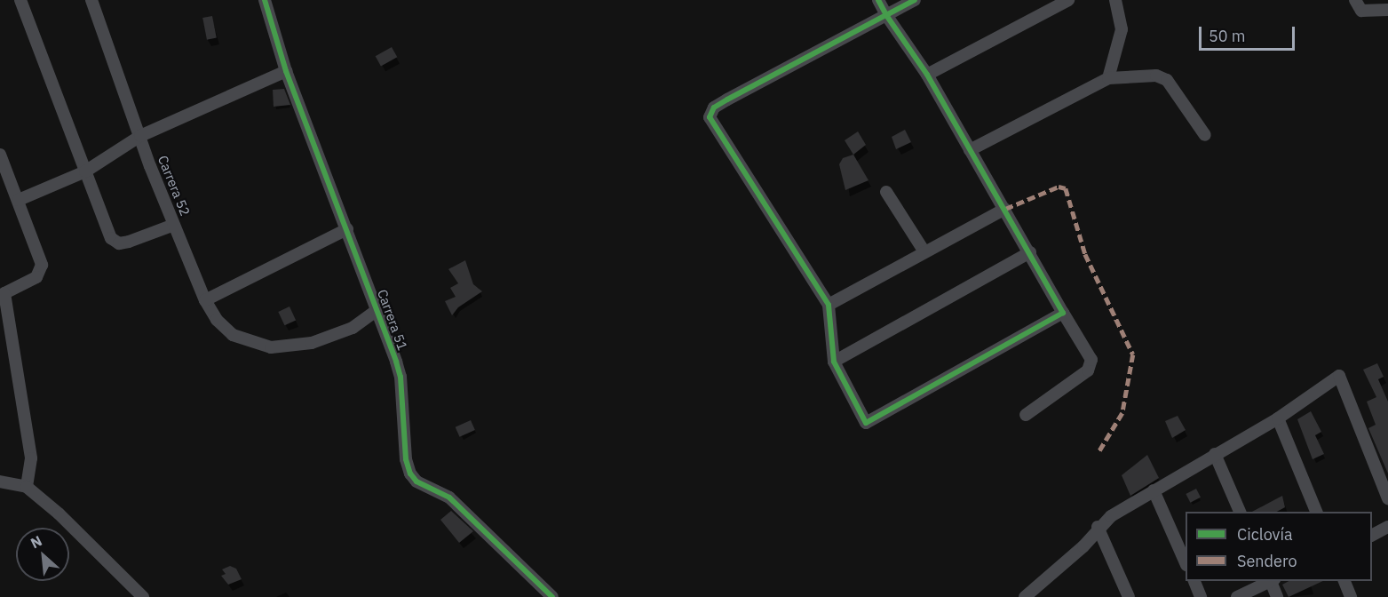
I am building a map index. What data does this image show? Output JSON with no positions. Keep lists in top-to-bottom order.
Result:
{
  "streets": {
    "street": ["Carrera 52", "Carrera 51"]
  },
  "crossings": [
    ["Carrera 52", "Carrera 51"]
  ],
  "legend": ["Ciclovía", "Sendero"],
  "scale_bar": "50 m",
  "north": "top left"
}
